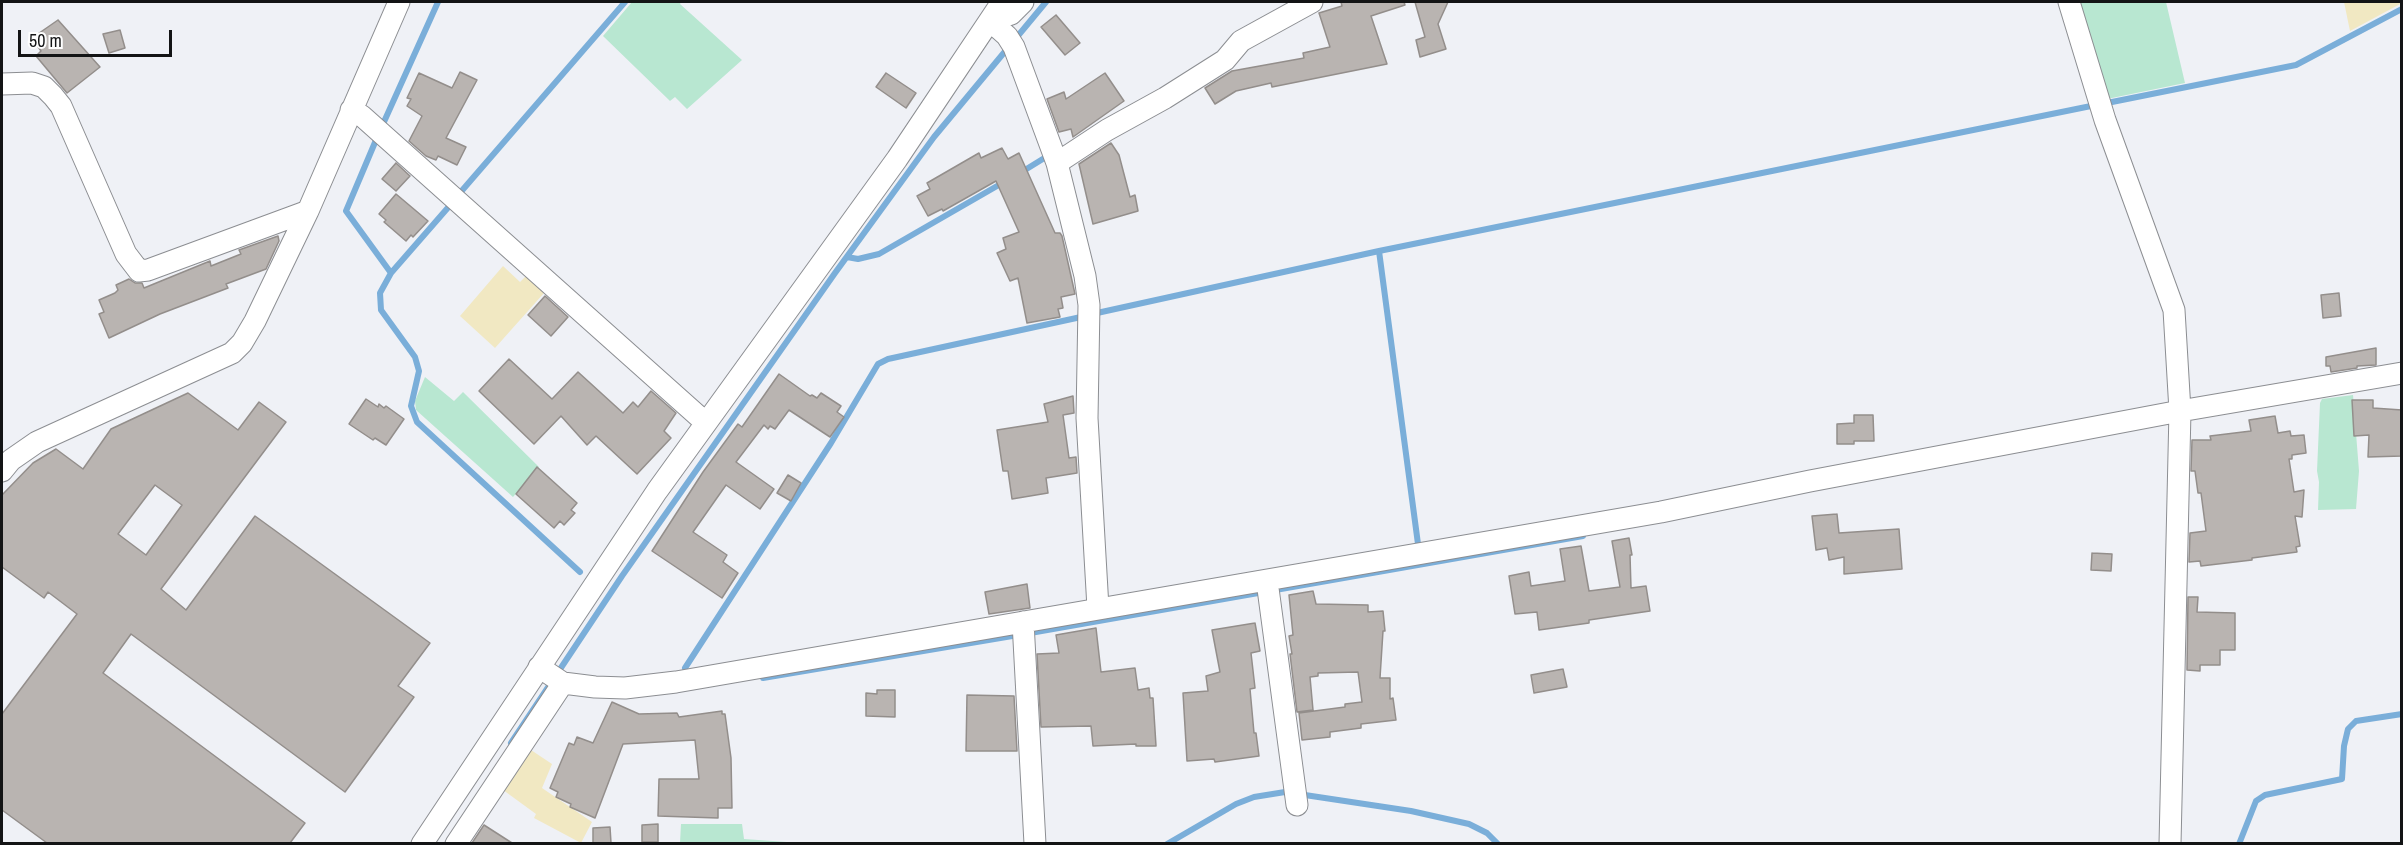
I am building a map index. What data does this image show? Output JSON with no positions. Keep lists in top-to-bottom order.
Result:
{
  "scale_bar": "50 m"
}
